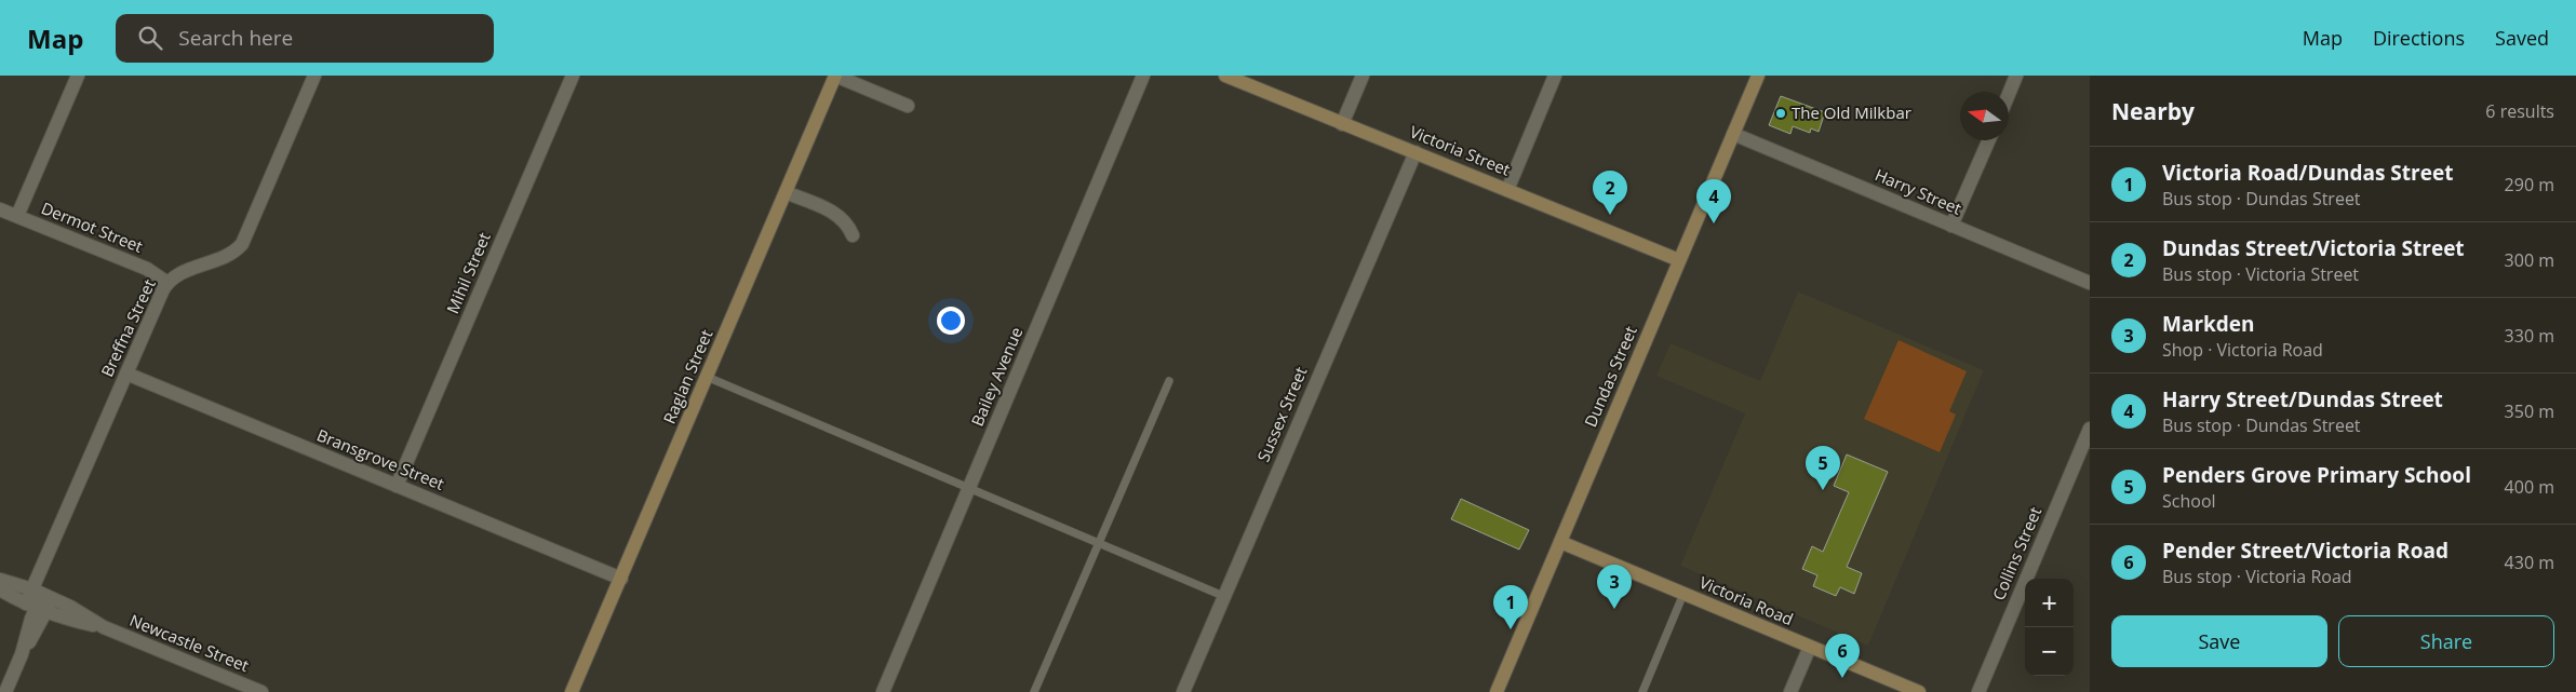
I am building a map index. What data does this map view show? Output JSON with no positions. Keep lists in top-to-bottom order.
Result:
{
  "streets": {
    "street": [
      "Victoria Street",
      "Harry Street",
      "Dermot Street",
      "Mihil Street",
      "Breffna Street",
      "Raglan Street",
      "Bailey Avenue",
      "Dundas Street",
      "Sussex Street",
      "Bransgrove Street",
      "Collins Street",
      "Victoria Road",
      "Newcastle Street"
    ]
  },
  "crossings": [
    ["Victoria Street", "Dundas Street"],
    ["Victoria Street", "Sussex Street"],
    ["Harry Street", "Dundas Street"],
    ["Dermot Street", "Breffna Street"],
    ["Mihil Street", "Bransgrove Street"],
    ["Breffna Street", "Bransgrove Street"],
    ["Breffna Street", "Newcastle Street"],
    ["Raglan Street", "Bransgrove Street"],
    ["Dundas Street", "Victoria Road"]
  ],
  "places": ["The Old Milkbar"],
  "north": "left",
  "page": {
    "header": "Map",
    "search": "Search here",
    "nav": ["Map", "Directions", "Saved"],
    "heading": ["Nearby", "6 results"],
    "list": [
      {
        "mark": "1",
        "name": "Victoria Road/Dundas Street",
        "note": "Bus stop · Dundas Street",
        "value": "290 m"
      },
      {
        "mark": "2",
        "name": "Dundas Street/Victoria Street",
        "note": "Bus stop · Victoria Street",
        "value": "300 m"
      },
      {
        "mark": "3",
        "name": "Markden",
        "note": "Shop · Victoria Road",
        "value": "330 m"
      },
      {
        "mark": "4",
        "name": "Harry Street/Dundas Street",
        "note": "Bus stop · Dundas Street",
        "value": "350 m"
      },
      {
        "mark": "5",
        "name": "Penders Grove Primary School",
        "note": "School",
        "value": "400 m"
      },
      {
        "mark": "6",
        "name": "Pender Street/Victoria Road",
        "note": "Bus stop · Victoria Road",
        "value": "430 m"
      }
    ],
    "pins": [
      "2",
      "4",
      "5",
      "3",
      "1",
      "6"
    ],
    "map_buttons": ["+", "−"],
    "buttons": ["Save", "Share"]
  }
}
